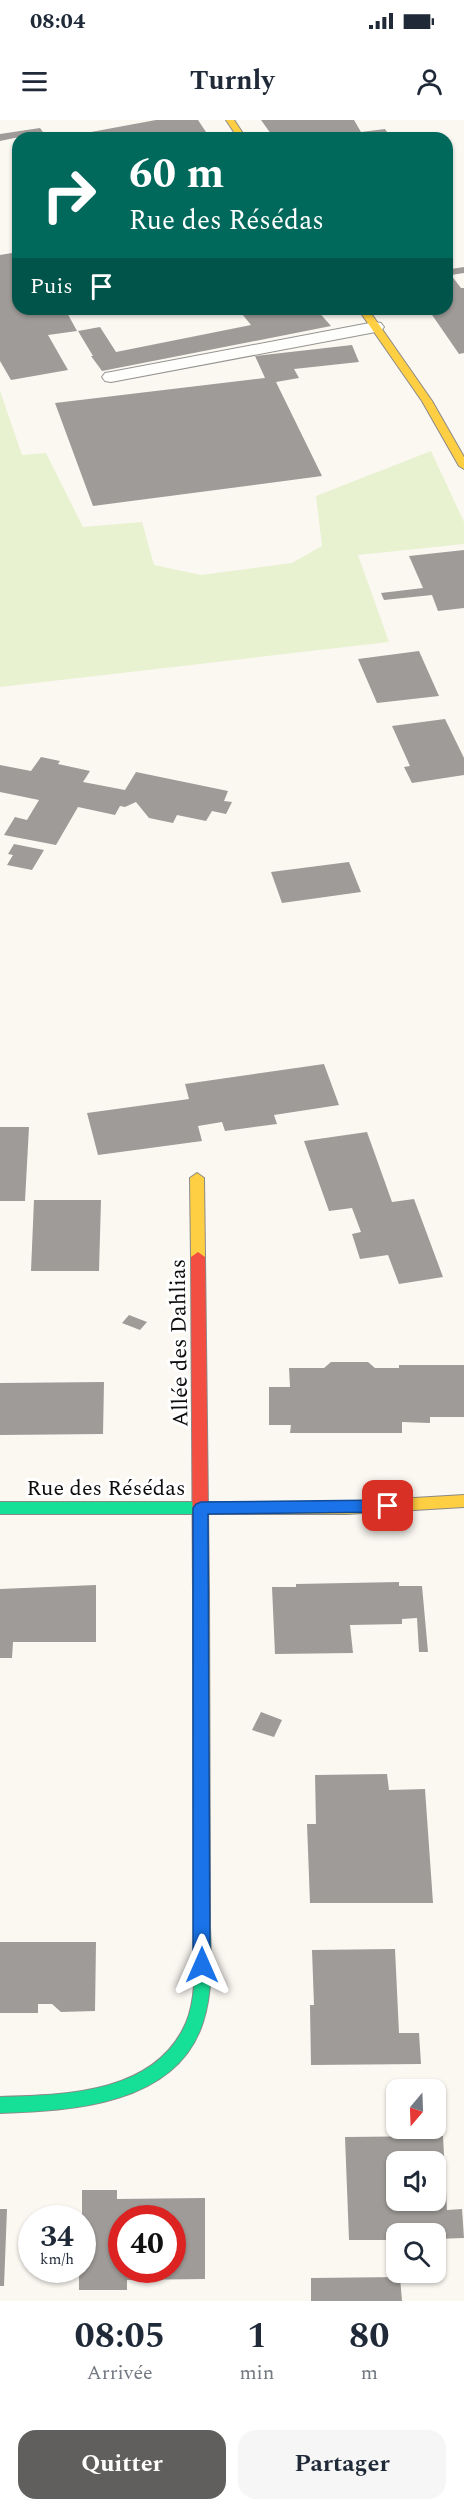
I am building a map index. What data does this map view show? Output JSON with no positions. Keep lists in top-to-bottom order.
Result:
{
  "streets": {
    "street": ["Allée des Dahlias", "Rue des Résédas"]
  },
  "crossings": [
    ["Allée des Dahlias", "Rue des Résédas"]
  ],
  "north": "bottom",
  "page": {
    "status": "08:04",
    "header": "Turnly",
    "turn": ["60 m", "Rue des Résédas"],
    "then": "Puis",
    "speed": "34 km/h",
    "limit": "40",
    "eta": [
      "08:05",
      "Arrivée",
      "1",
      "min",
      "80",
      "m"
    ],
    "buttons": ["Quitter", "Partager"]
  }
}
